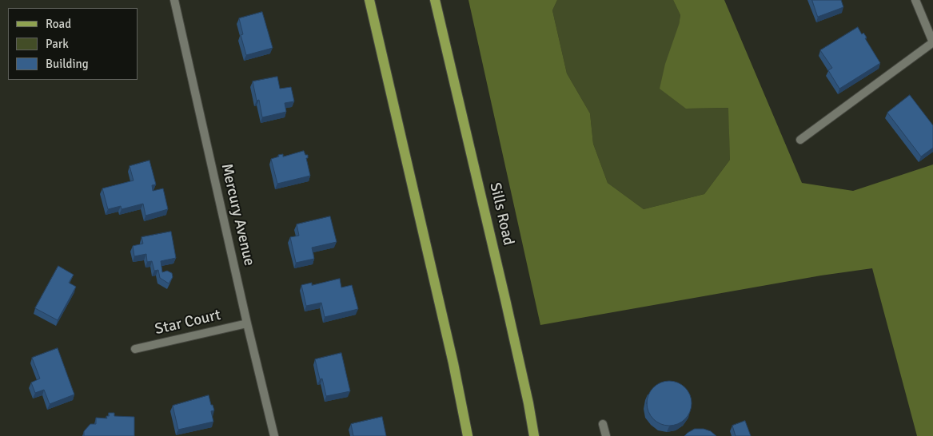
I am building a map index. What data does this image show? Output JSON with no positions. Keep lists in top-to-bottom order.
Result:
{
  "streets": {
    "main road": ["Sills Road"],
    "street": ["Mercury Avenue", "Star Court"]
  },
  "crossings": [
    ["Mercury Avenue", "Star Court"]
  ],
  "legend": ["Road", "Park", "Building"]
}
